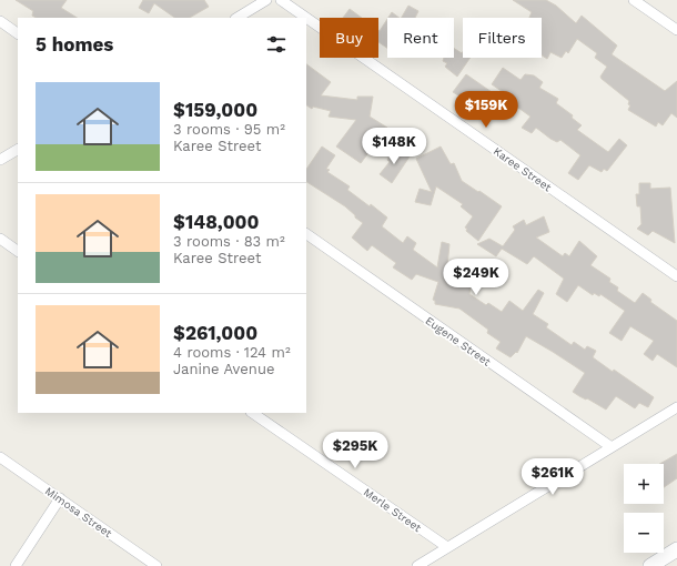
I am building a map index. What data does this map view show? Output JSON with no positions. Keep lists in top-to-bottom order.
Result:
{
  "streets": {
    "street": [
      "Karee Street",
      "Eugene Street",
      "Merle Street",
      "Mimosa Street"
    ]
  },
  "page": {
    "chip": ["Buy", "Rent", "Filters"],
    "heading": "5 homes",
    "list": [
      {
        "name": "$159,000",
        "note": "3 rooms · 95 m² · Karee Street"
      },
      {
        "name": "$148,000",
        "note": "3 rooms · 83 m² · Karee Street"
      },
      {
        "name": "$261,000",
        "note": "4 rooms · 124 m² · Janine Avenue"
      }
    ],
    "price": [
      "$159K",
      "$148K",
      "$249K",
      "$295K",
      "$261K"
    ],
    "map_buttons": ["+", "−"]
  }
}
